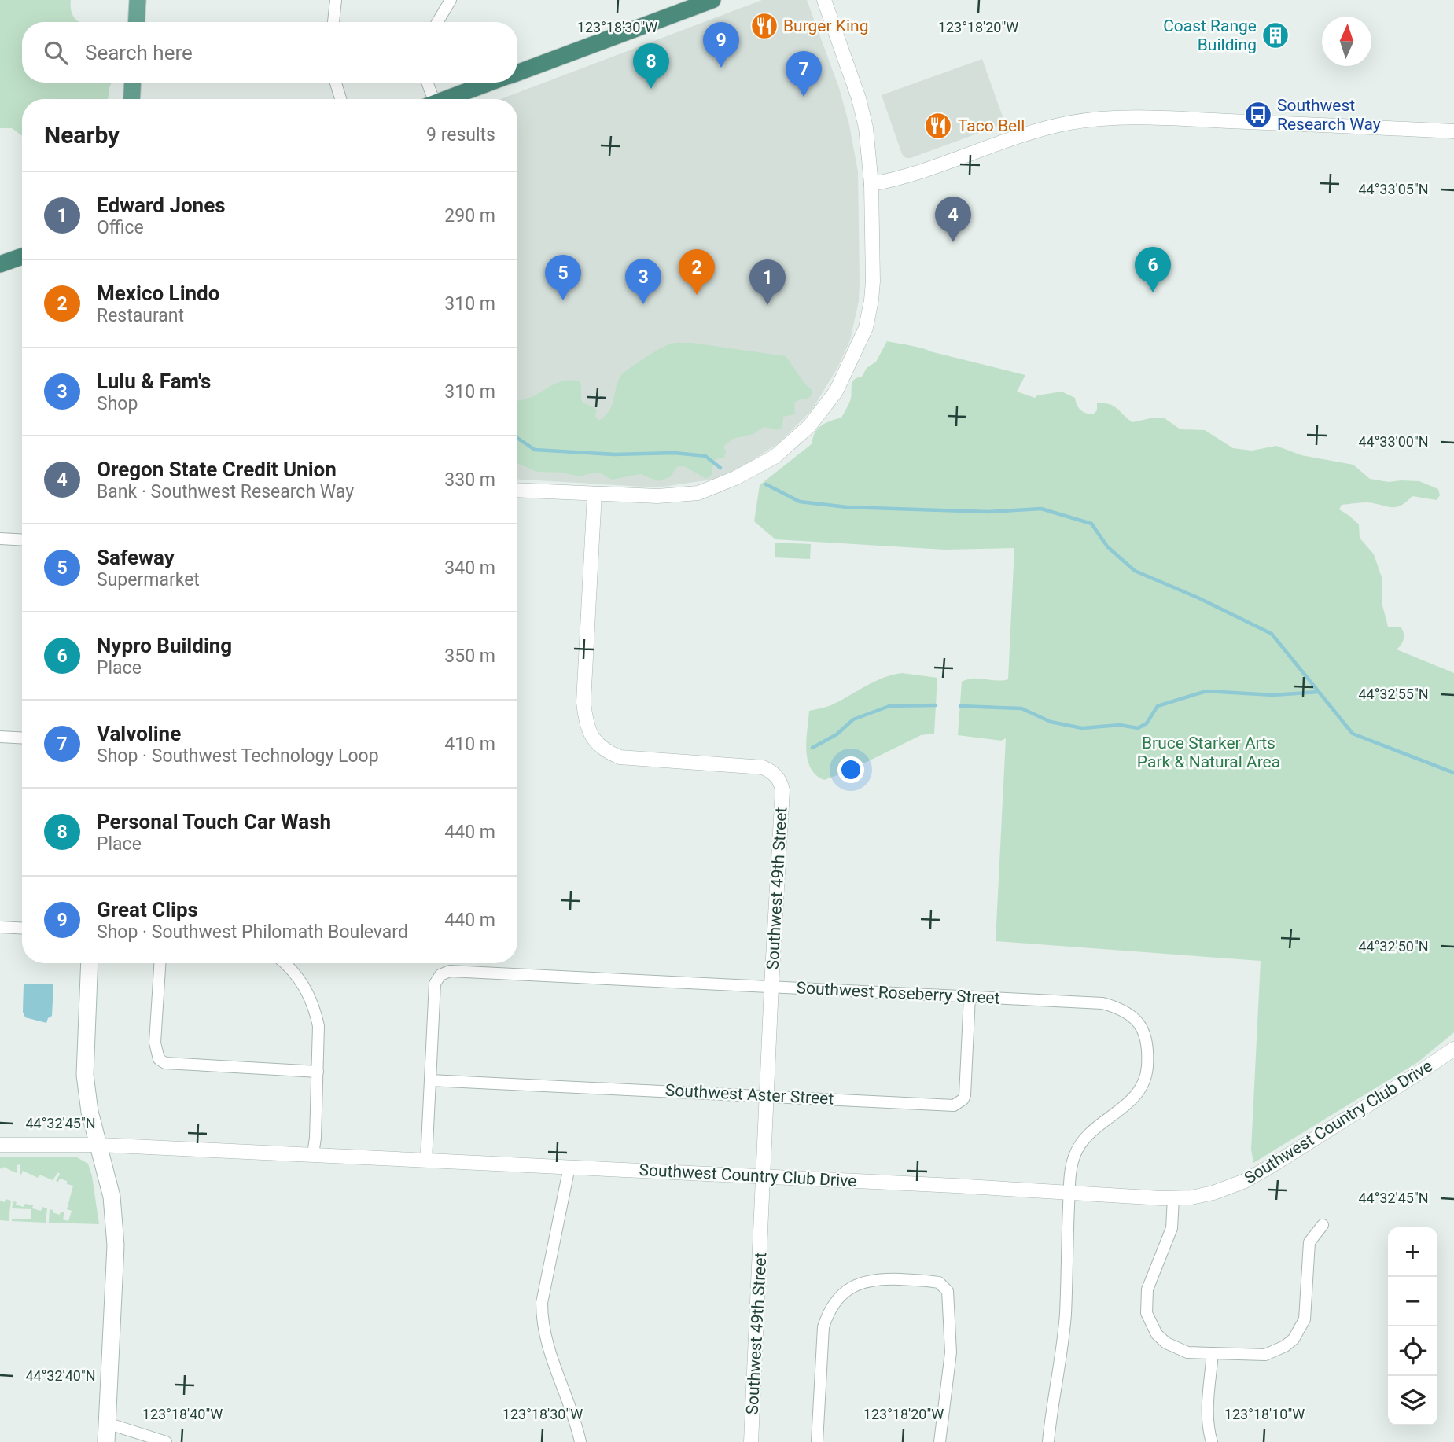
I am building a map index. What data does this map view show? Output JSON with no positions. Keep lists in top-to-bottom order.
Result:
{
  "streets": {
    "street": [
      "Southwest 49th Street",
      "Southwest Roseberry Street",
      "Southwest Aster Street",
      "Southwest Country Club Drive"
    ]
  },
  "crossings": [
    ["Southwest 49th Street", "Southwest Roseberry Street"],
    ["Southwest 49th Street", "Southwest Aster Street"],
    ["Southwest 49th Street", "Southwest Country Club Drive"],
    ["Southwest Roseberry Street", "Southwest Aster Street"],
    ["Southwest Roseberry Street", "Southwest Country Club Drive"]
  ],
  "parks": ["Bruce Starker Arts Park & Natural Area"],
  "places": {
    "restaurant": ["Burger King", "Taco Bell"],
    "building": ["Coast Range Building"],
    "bus stop": ["Southwest Research Way"]
  },
  "north": "top",
  "page": {
    "pins": [
      "9",
      "8",
      "7",
      "4",
      "6",
      "2",
      "5",
      "3",
      "1"
    ],
    "search": "Search here",
    "heading": ["Nearby", "9 results"],
    "list": [
      {
        "mark": "1",
        "name": "Edward Jones",
        "note": "Office",
        "value": "290 m"
      },
      {
        "mark": "2",
        "name": "Mexico Lindo",
        "note": "Restaurant",
        "value": "310 m"
      },
      {
        "mark": "3",
        "name": "Lulu & Fam's",
        "note": "Shop",
        "value": "310 m"
      },
      {
        "mark": "4",
        "name": "Oregon State Credit Union",
        "note": "Bank · Southwest Research Way",
        "value": "330 m"
      },
      {
        "mark": "5",
        "name": "Safeway",
        "note": "Supermarket",
        "value": "340 m"
      },
      {
        "mark": "6",
        "name": "Nypro Building",
        "note": "Place",
        "value": "350 m"
      },
      {
        "mark": "7",
        "name": "Valvoline",
        "note": "Shop · Southwest Technology Loop",
        "value": "410 m"
      },
      {
        "mark": "8",
        "name": "Personal Touch Car Wash",
        "note": "Place",
        "value": "440 m"
      },
      {
        "mark": "9",
        "name": "Great Clips",
        "note": "Shop · Southwest Philomath Boulevard",
        "value": "440 m"
      }
    ],
    "map_buttons": ["+", "−"]
  },
  "coordinates": [
    "123°18'30\"W",
    "123°18'20\"W",
    "44°33'05\"N",
    "44°33'00\"N",
    "44°32'55\"N",
    "44°32'50\"N",
    "44°32'45\"N",
    "44°32'40\"N",
    "123°18'40\"W",
    "123°18'10\"W"
  ]
}
